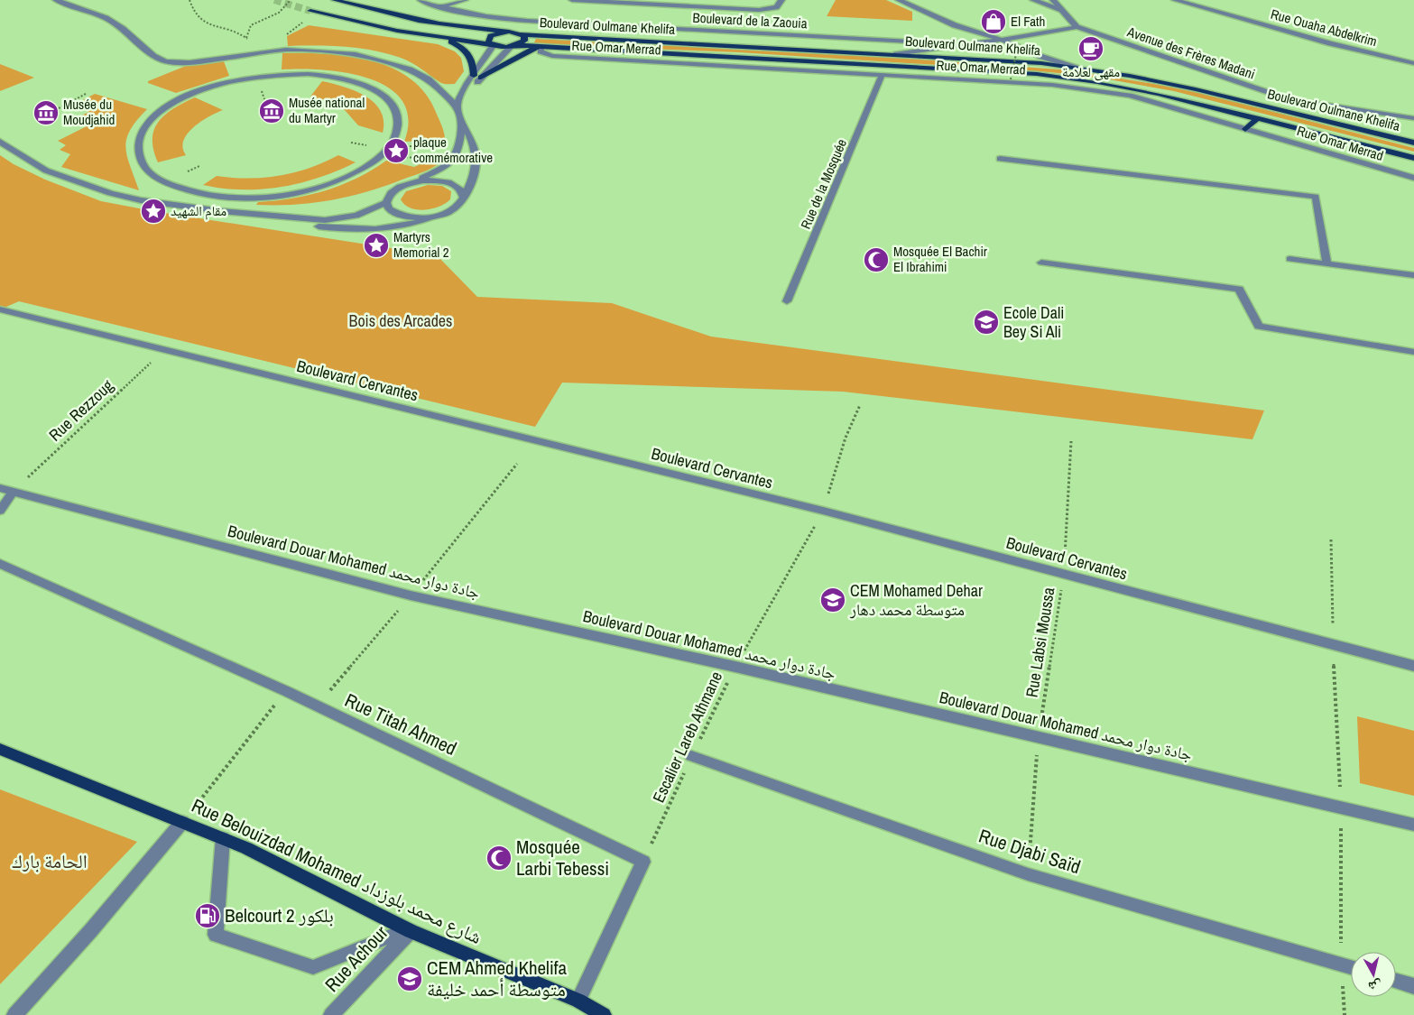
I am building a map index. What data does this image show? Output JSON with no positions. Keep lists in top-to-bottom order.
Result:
{
  "streets": {
    "main road": ["Boulevard Oulmane Khelifa", "Rue Belouizdad Mohamed شارع محمد بلوزداد"],
    "street": [
      "Boulevard de la Zaouia",
      "Rue Ouaha Abdelkrim",
      "Rue Omar Merrad",
      "Avenue des Frères Madani",
      "Rue de la Mosquée",
      "Boulevard Cervantes",
      "Boulevard Douar Mohamed جادة دوار محمد",
      "Rue Titah Ahmed",
      "Rue Djabi Saïd",
      "Rue Achour"
    ],
    "path": ["Rue Rezzoug", "Rue Labsi Moussa", "Escalier Lareb Athmane"]
  },
  "crossings": [
    ["Rue Omar Merrad", "Rue de la Mosquée"],
    ["Boulevard Cervantes", "Rue Rezzoug"],
    ["Boulevard Cervantes", "Rue Labsi Moussa"],
    ["Boulevard Cervantes", "Escalier Lareb Athmane"],
    ["Rue Rezzoug", "Boulevard Douar Mohamed جادة دوار محمد"],
    ["Boulevard Douar Mohamed جادة دوار محمد", "Rue Labsi Moussa"],
    ["Boulevard Douar Mohamed جادة دوار محمد", "Escalier Lareb Athmane"],
    ["Rue Labsi Moussa", "Rue Djabi Saïd"],
    ["Rue Titah Ahmed", "Escalier Lareb Athmane"],
    ["Escalier Lareb Athmane", "Rue Djabi Saïd"],
    ["Rue Belouizdad Mohamed شارع محمد بلوزداد", "Rue Achour"]
  ],
  "parks": ["Bois des Arcades", "الحامة بارك"],
  "places": {
    "shop": ["El Fath"],
    "cafe": ["مقهى لعلامة"],
    "museum": ["Musée national du Martyr", "Musée du Moudjahid"],
    "place": ["plaque commémorative", "مقام الشهيد", "Martyrs Memorial 2"],
    "mosque": ["Mosquée El Bachir El Ibrahimi", "Mosquée Larbi Tebessi"],
    "school or university": ["Ecole Dali Bey Si Ali", "CEM Mohamed Dehar متوسطة محمد دهار", "CEM Ahmed Khelifa متوسطة أحمد خليفة"],
    "fuel station": ["Belcourt 2 بلكور"]
  },
  "north": "bottom"
}
